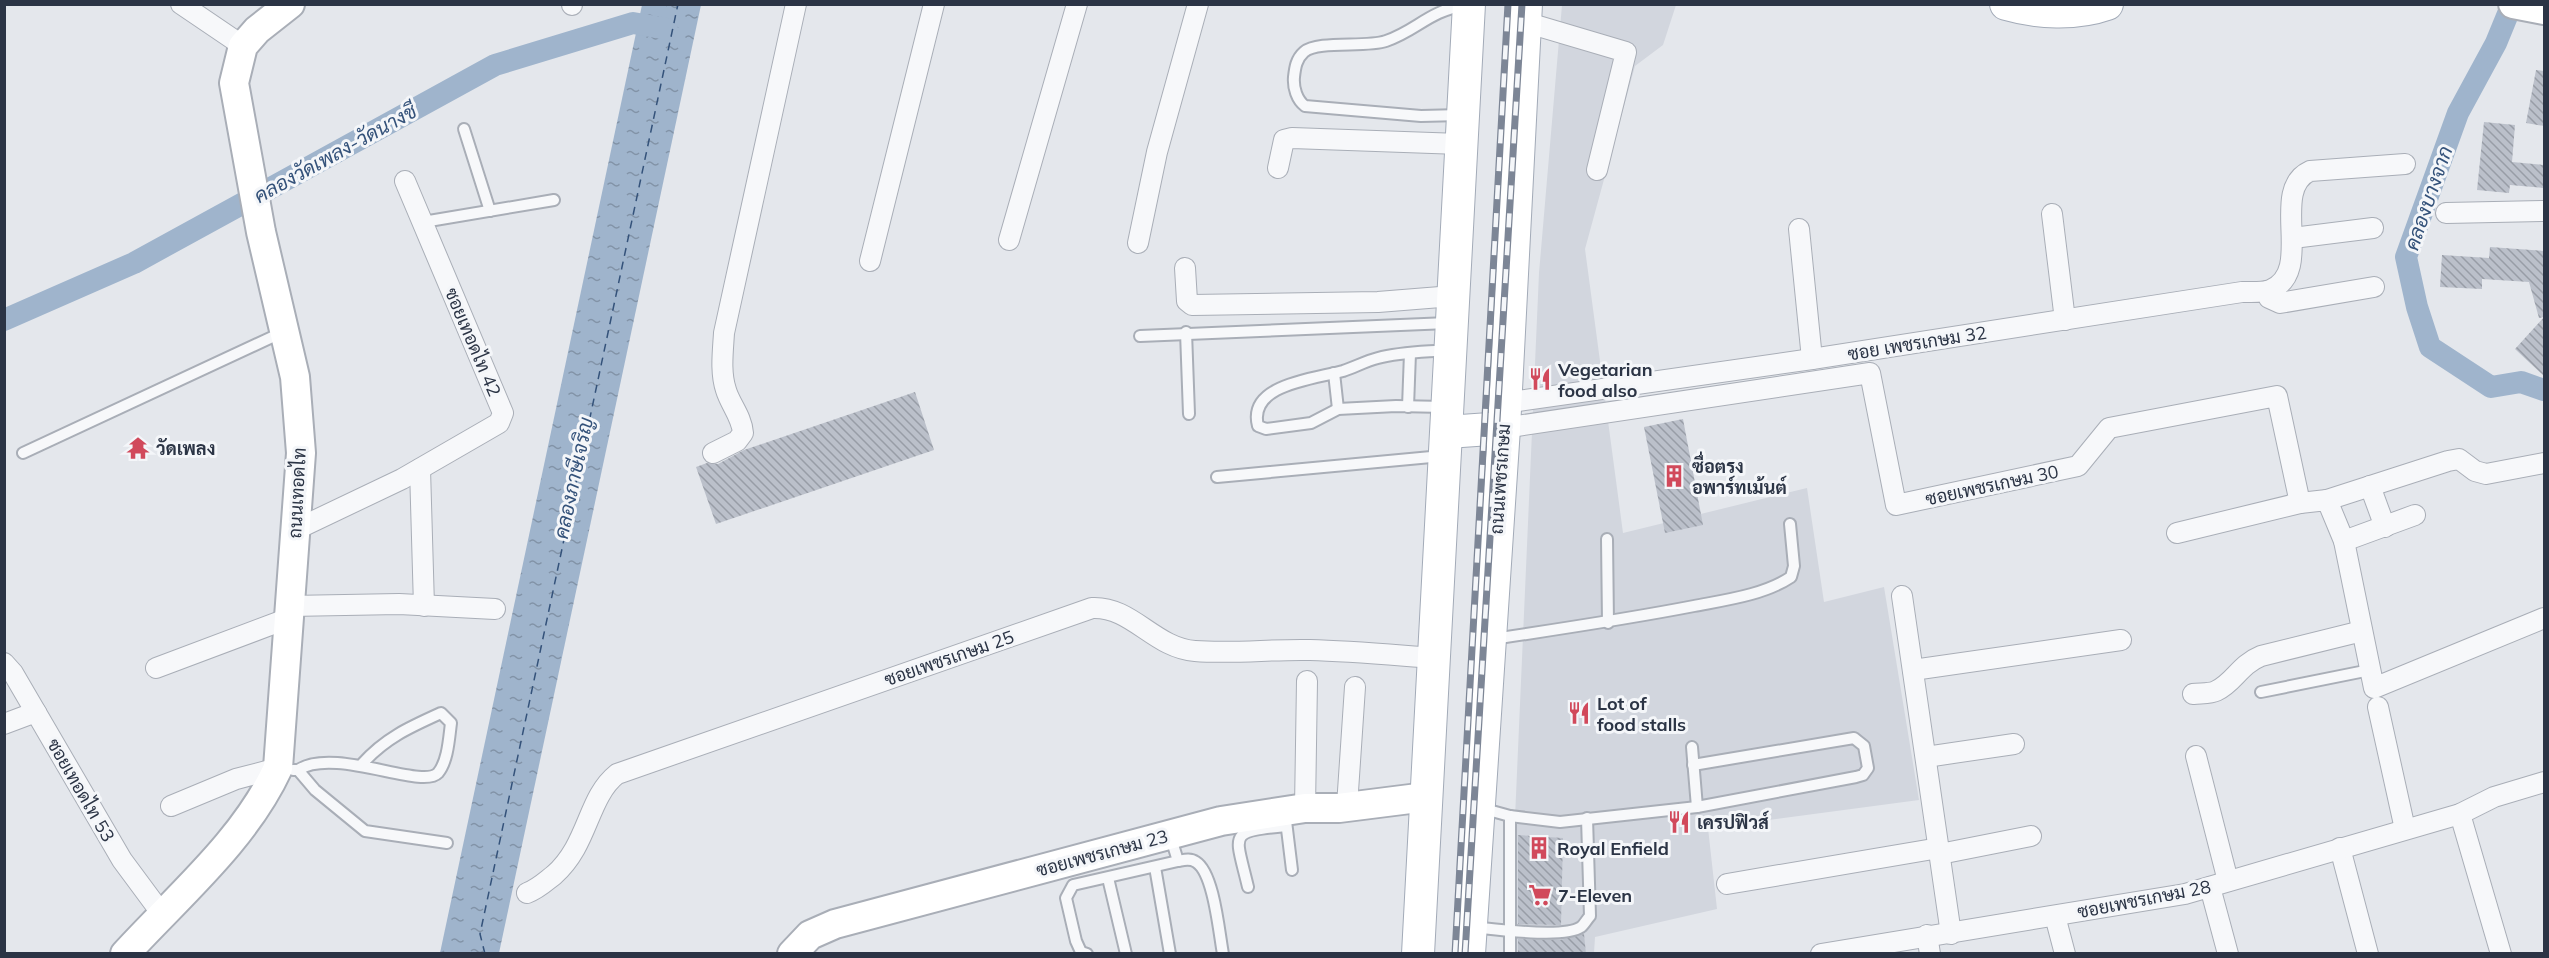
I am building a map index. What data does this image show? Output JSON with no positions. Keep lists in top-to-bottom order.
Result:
{
  "streets": {
    "main road": ["ถนนเพชรเกษม", "ถนนเทอดไท", "ซอยเพชรเกษม 23"],
    "street": [
      "ซอยเทอดไท 42",
      "ซอย เพชรเกษม 32",
      "ซอยเพชรเกษม 30",
      "ซอยเพชรเกษม 25",
      "ซอยเทอดไท 53",
      "ซอยเพชรเกษม 28"
    ]
  },
  "crossings": [
    ["ซอยเทอดไท 42", "ถนนเทอดไท"],
    ["ซอย เพชรเกษม 32", "ถนนเพชรเกษม"],
    ["ซอย เพชรเกษม 32", "ซอยเพชรเกษม 30"],
    ["ถนนเพชรเกษม", "ซอยเพชรเกษม 30"],
    ["ถนนเทอดไท", "ซอยเทอดไท 53"]
  ],
  "water": ["คลองวัดเพลง-วัดนางชี", "คลองบางจาก", "คลองภาษีเจริญ"],
  "places": {
    "restaurant": ["Vegetarian food also", "Lot of food stalls", "เครปฟิวส์"],
    "temple": ["วัดเพลง"],
    "building": ["ซื่อตรง อพาร์ทเม้นต์", "Royal Enfield"],
    "supermarket": ["7-Eleven"]
  }
}
